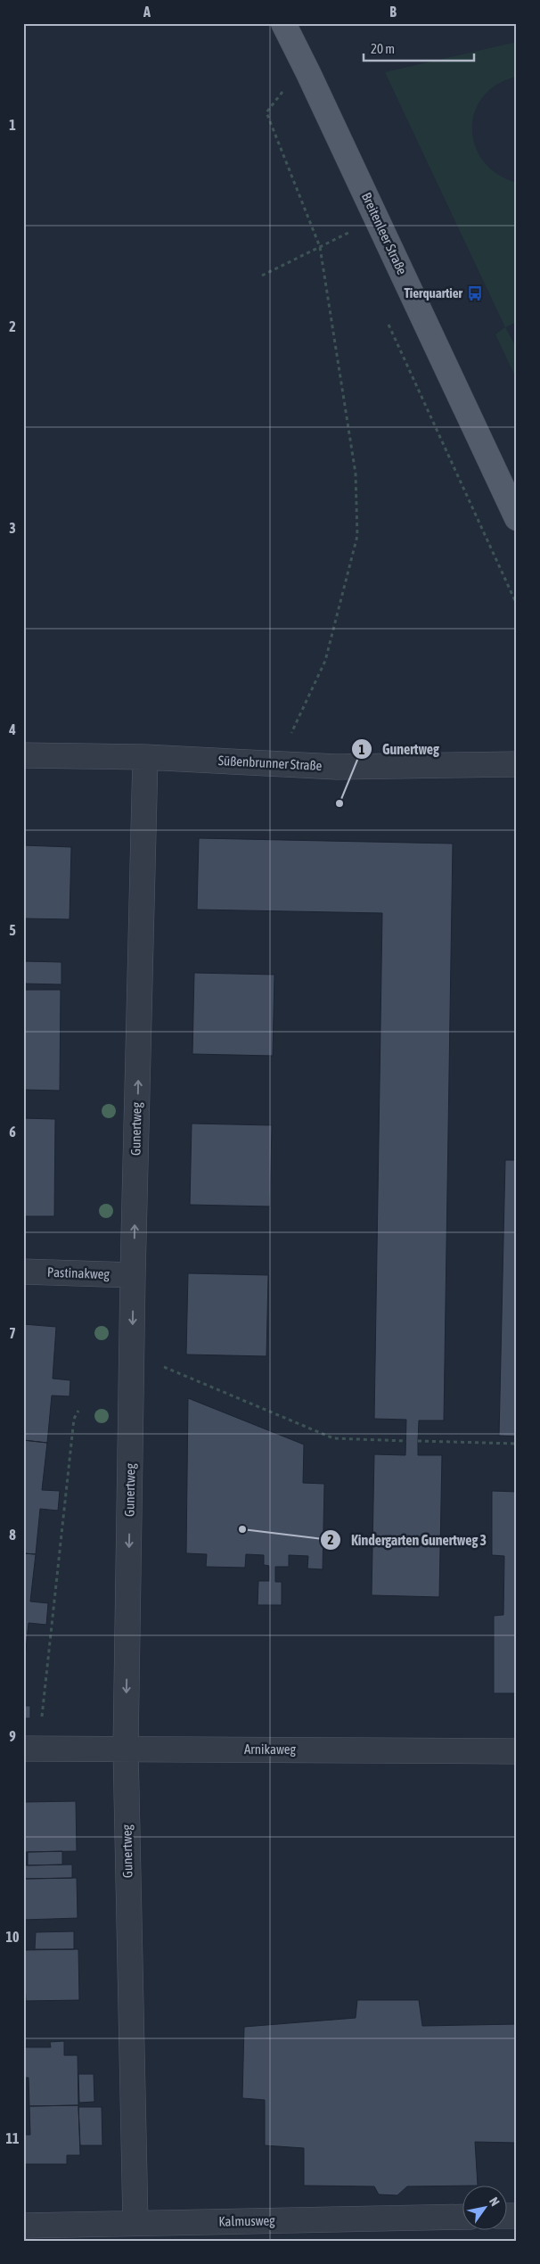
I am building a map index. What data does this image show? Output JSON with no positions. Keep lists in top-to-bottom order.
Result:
{
  "streets": {
    "main road": ["Breitenleer Straße"],
    "street": [
      "Süßenbrunner Straße",
      "Gunertweg",
      "Pastinakweg",
      "Arnikaweg",
      "Kalmusweg"
    ]
  },
  "crossings": [
    ["Süßenbrunner Straße", "Gunertweg"],
    ["Gunertweg", "Pastinakweg"],
    ["Gunertweg", "Arnikaweg"],
    ["Gunertweg", "Kalmusweg"]
  ],
  "places": {
    "bus stop": ["Tierquartier"],
    "other": ["Gunertweg", "Kindergarten Gunertweg 3"]
  },
  "scale_bar": "20 m",
  "north": "top right",
  "grid": {
    "columns": ["A", "B"],
    "rows": [
      "1",
      "2",
      "3",
      "4",
      "5",
      "6",
      "7",
      "8",
      "9",
      "10",
      "11"
    ]
  }
}
